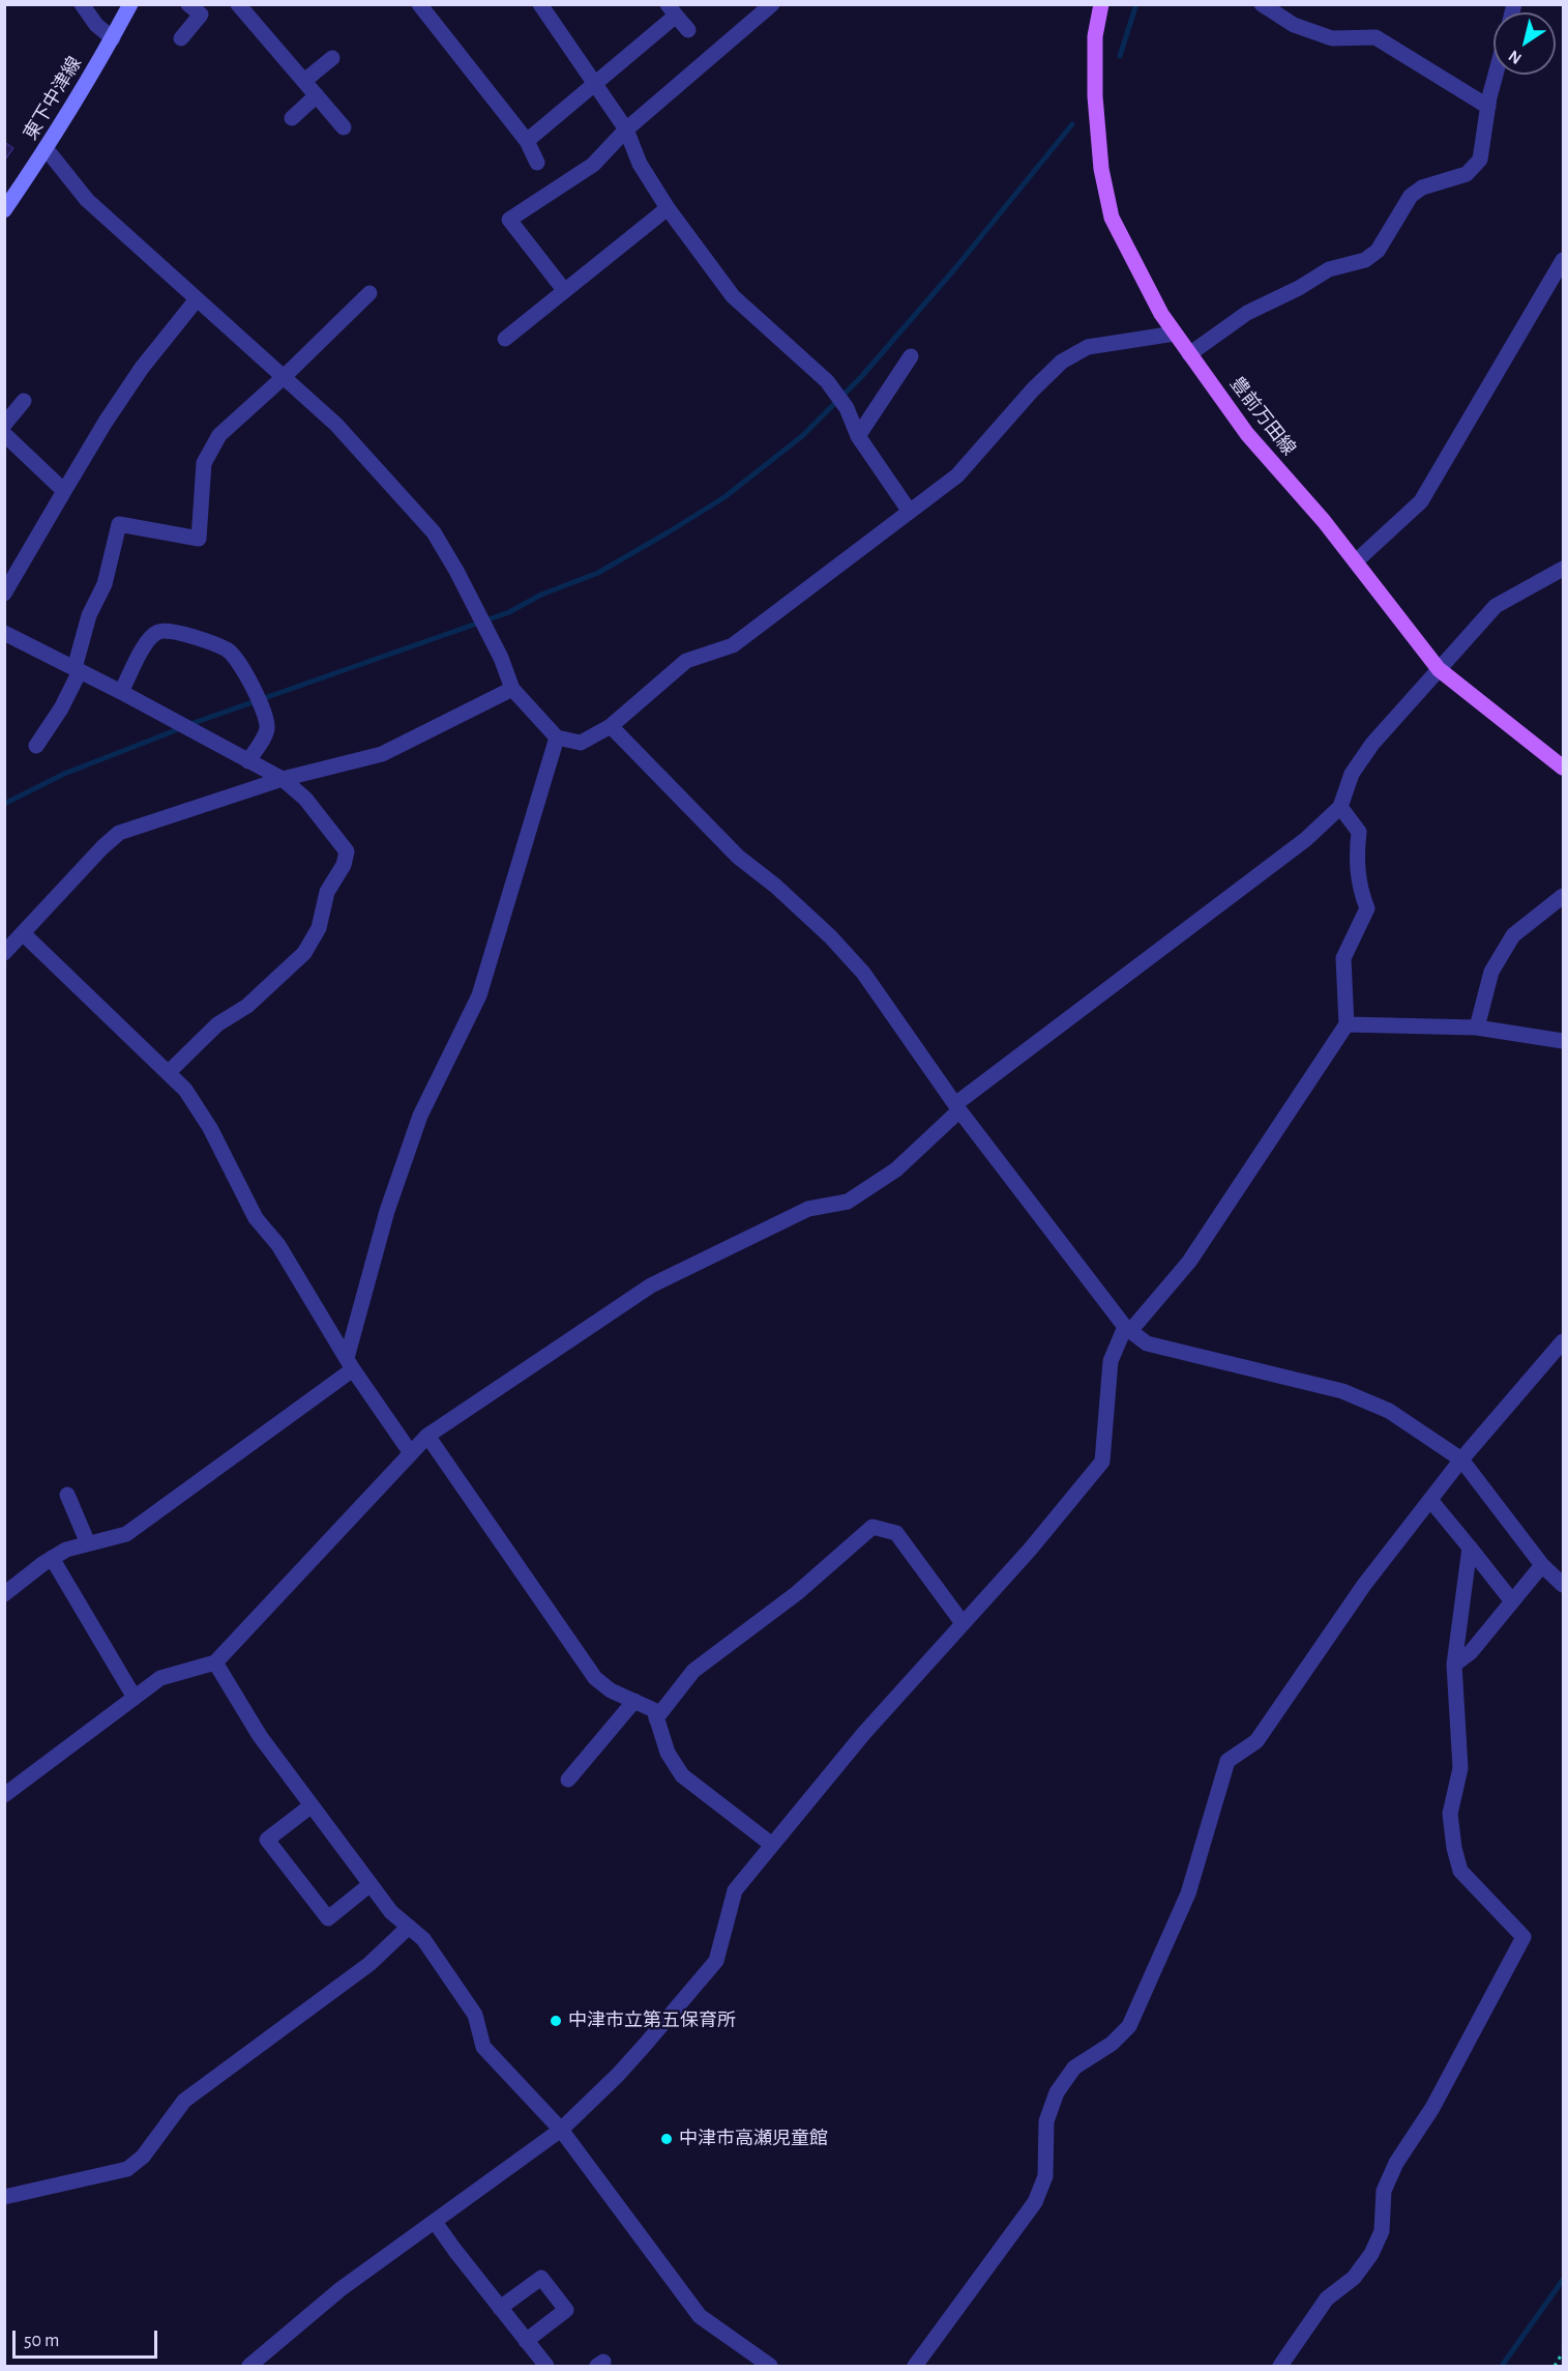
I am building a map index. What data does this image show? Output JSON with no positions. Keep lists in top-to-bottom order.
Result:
{
  "streets": {
    "main road": ["東下中津線", "豊前万田線"]
  },
  "places": ["中津市立第五保育所", "中津市高瀬児童館"],
  "scale_bar": "50 m",
  "north": "bottom left"
}
